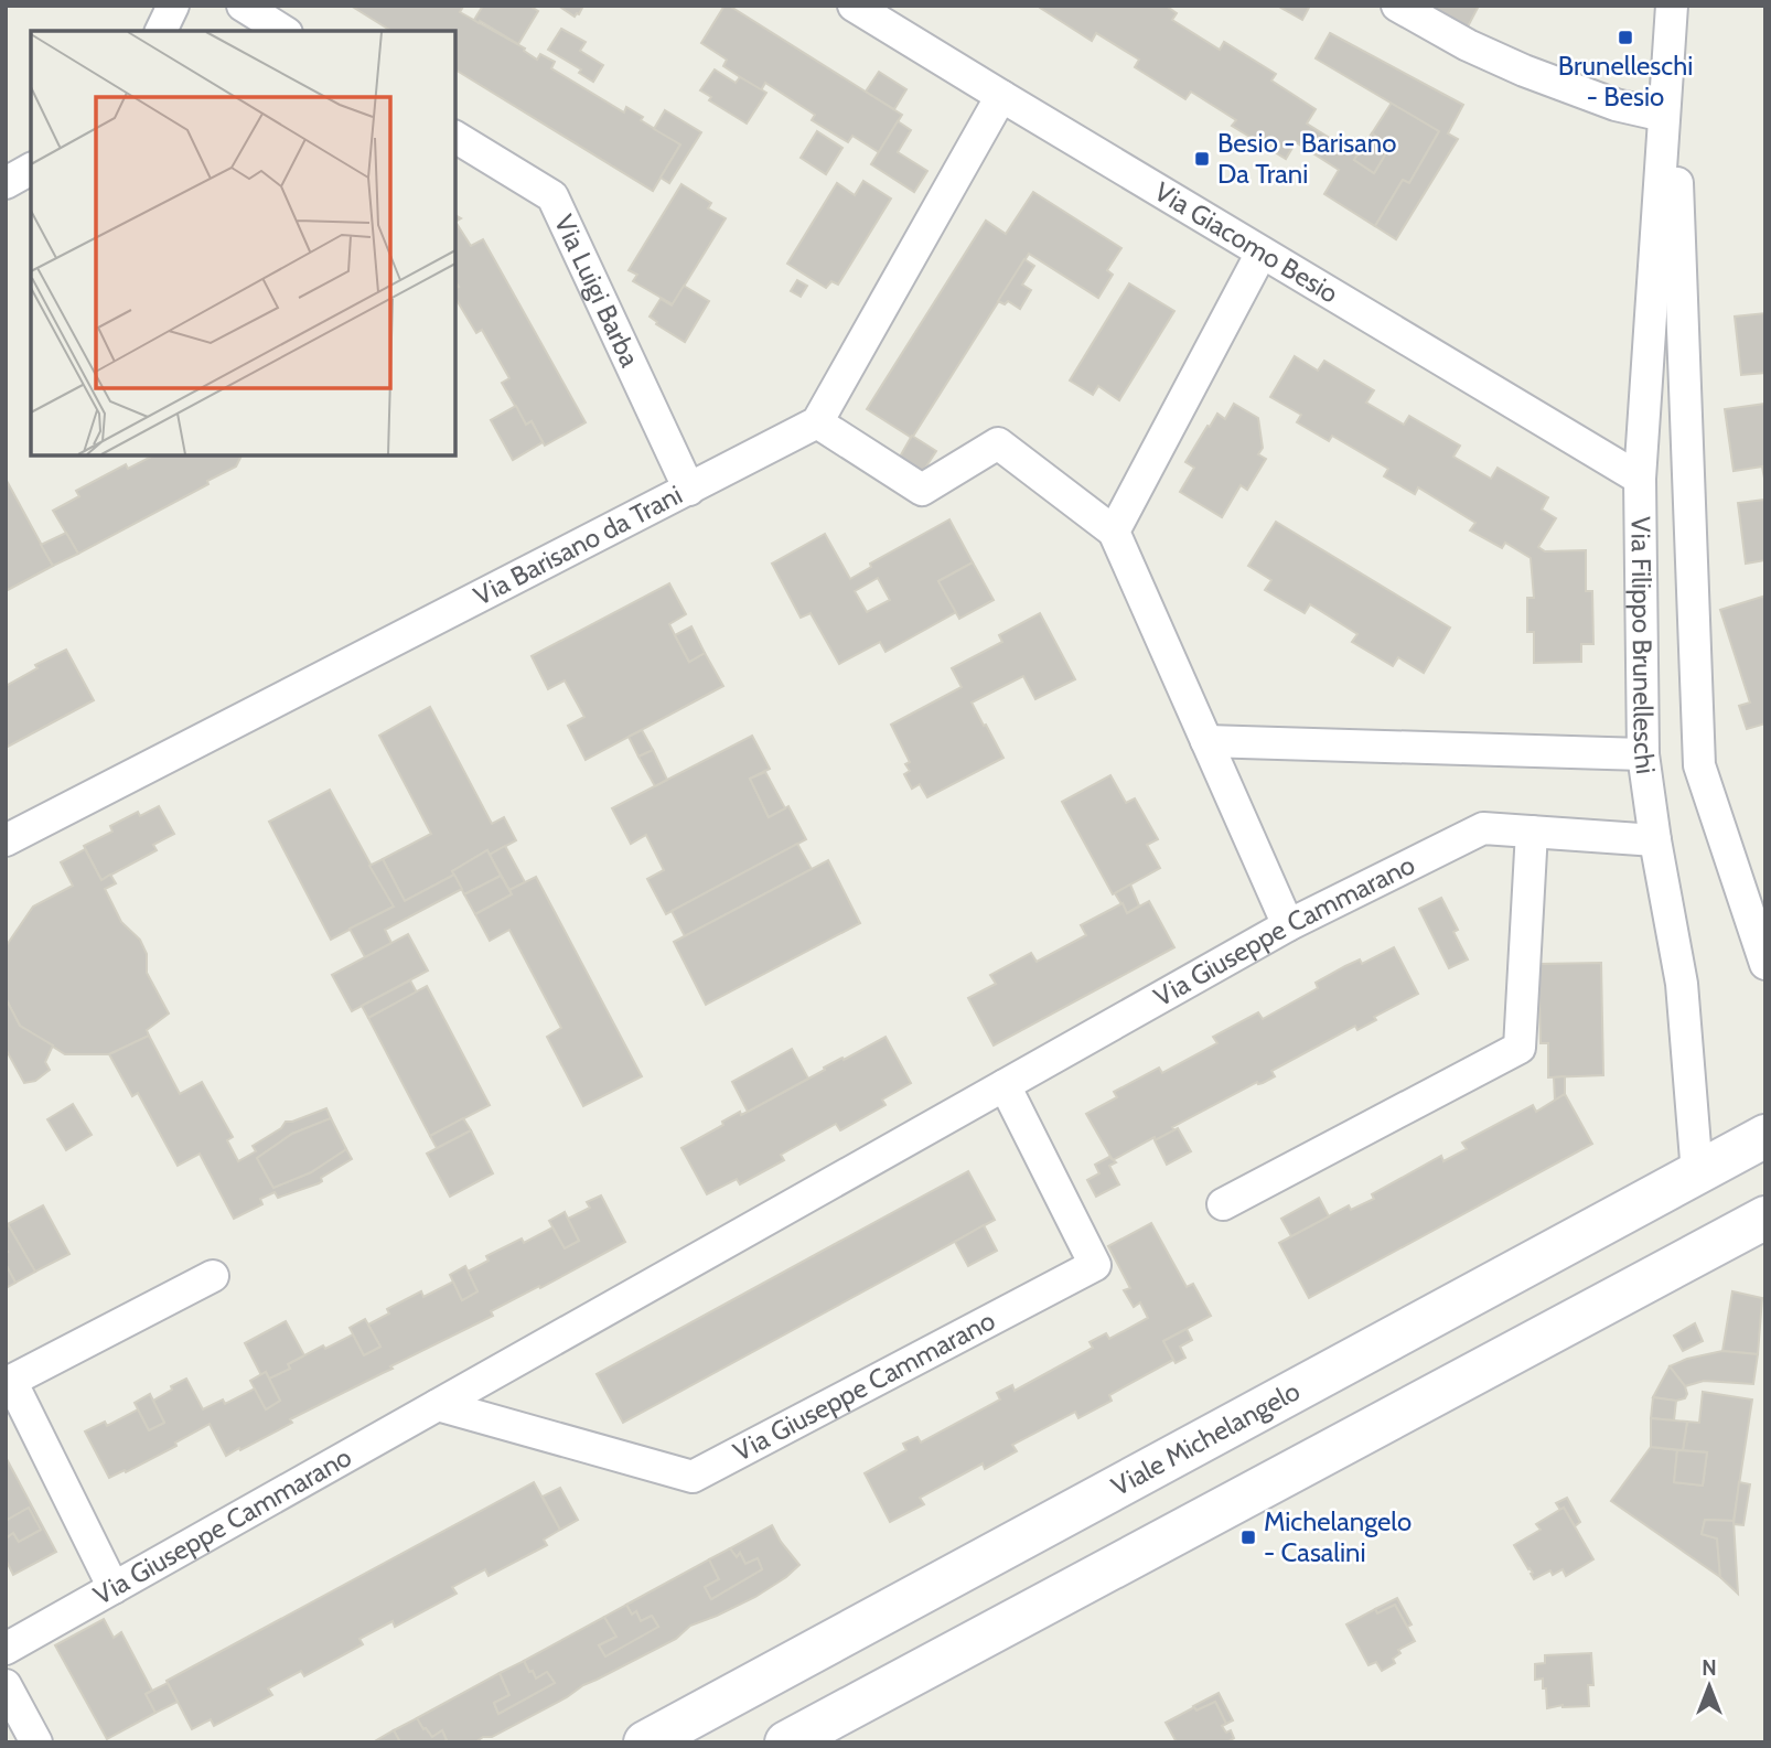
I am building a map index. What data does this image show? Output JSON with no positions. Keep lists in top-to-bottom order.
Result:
{
  "streets": {
    "street": [
      "Via Giacomo Besio",
      "Via Luigi Barba",
      "Via Barisano da Trani",
      "Via Filippo Brunelleschi",
      "Via Giuseppe Cammarano",
      "Viale Michelangelo"
    ]
  },
  "crossings": [
    ["Via Giacomo Besio", "Via Filippo Brunelleschi"],
    ["Via Luigi Barba", "Via Barisano da Trani"],
    ["Via Filippo Brunelleschi", "Via Giuseppe Cammarano"],
    ["Via Filippo Brunelleschi", "Viale Michelangelo"]
  ],
  "places": {
    "transit": ["Brunelleschi - Besio", "Besio - Barisano Da Trani", "Michelangelo - Casalini"]
  },
  "north": "top"
}
